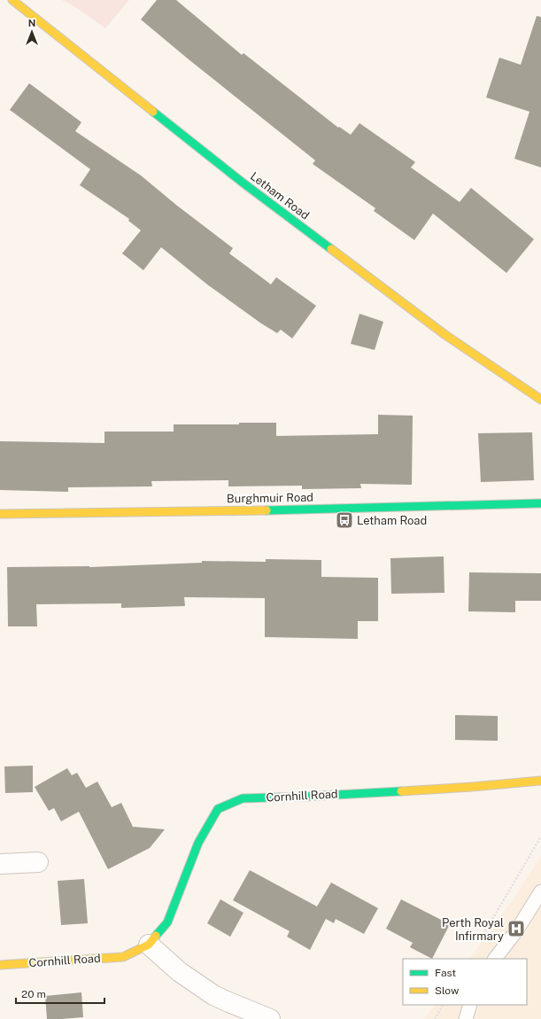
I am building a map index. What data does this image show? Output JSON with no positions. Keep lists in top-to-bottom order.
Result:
{
  "streets": {
    "street": ["Letham Road", "Burghmuir Road", "Cornhill Road"]
  },
  "places": {
    "bus stop": ["Letham Road"],
    "hospital": ["Perth Royal Infirmary"]
  },
  "legend": ["Fast", "Slow"],
  "scale_bar": "20 m",
  "north": "top"
}
